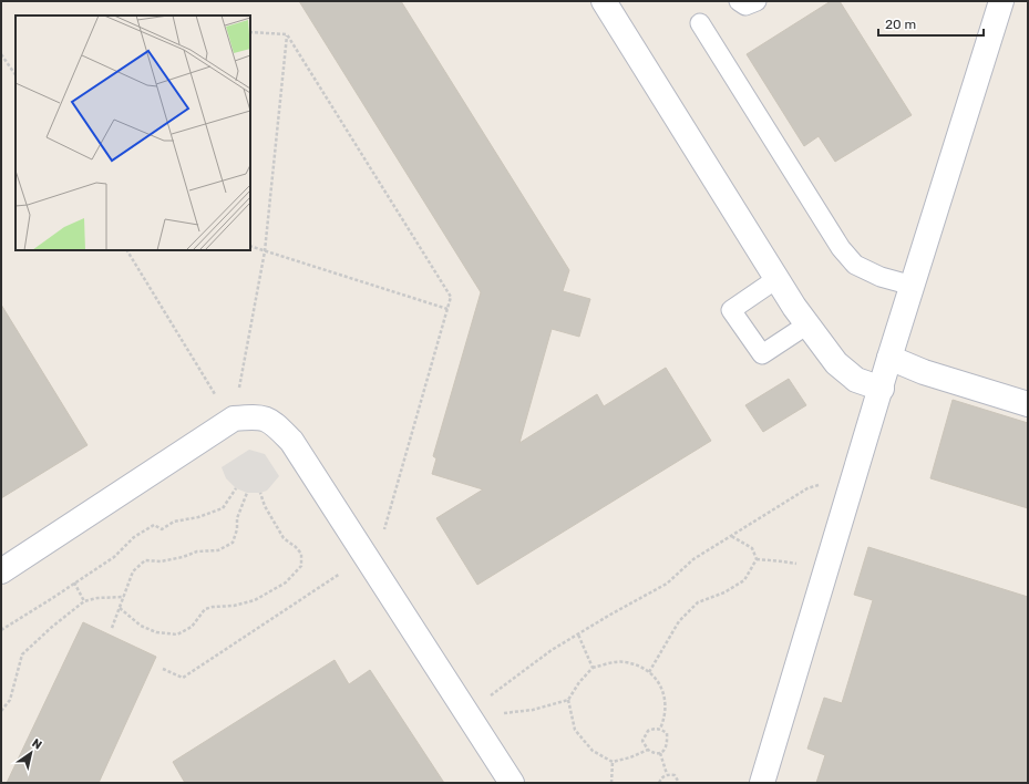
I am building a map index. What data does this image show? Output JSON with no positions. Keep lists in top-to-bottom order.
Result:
{
  "scale_bar": "20 m",
  "north": "top right"
}
